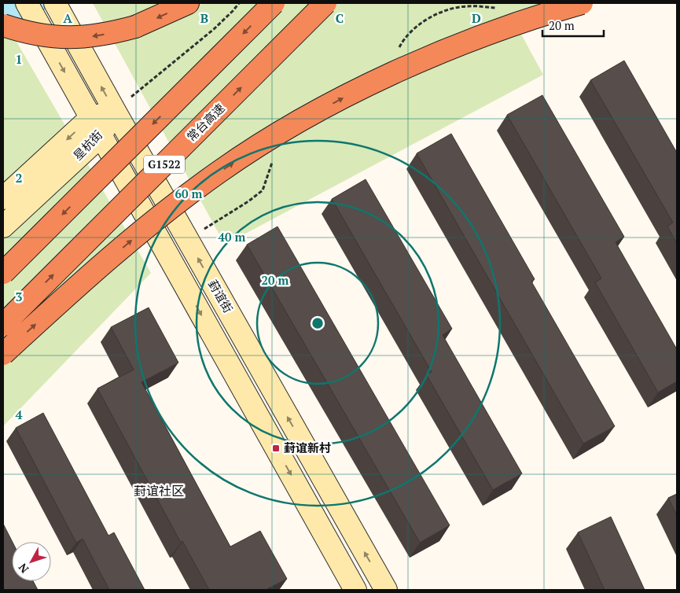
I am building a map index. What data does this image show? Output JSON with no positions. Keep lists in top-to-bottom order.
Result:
{
  "streets": {
    "highway": ["常台高速", "G1522"],
    "main road": ["星杭街", "葑谊街"]
  },
  "crossings": [
    ["星杭街", "葑谊街"]
  ],
  "districts": ["葑谊社区"],
  "places": {
    "transit": ["葑谊新村"]
  },
  "scale_bar": "20 m",
  "north": "bottom left",
  "grid": {
    "columns": [
      "A",
      "B",
      "C",
      "D"
    ],
    "rows": [
      "1",
      "2",
      "3",
      "4"
    ]
  },
  "rings": ["60 m", "40 m", "20 m"]
}
